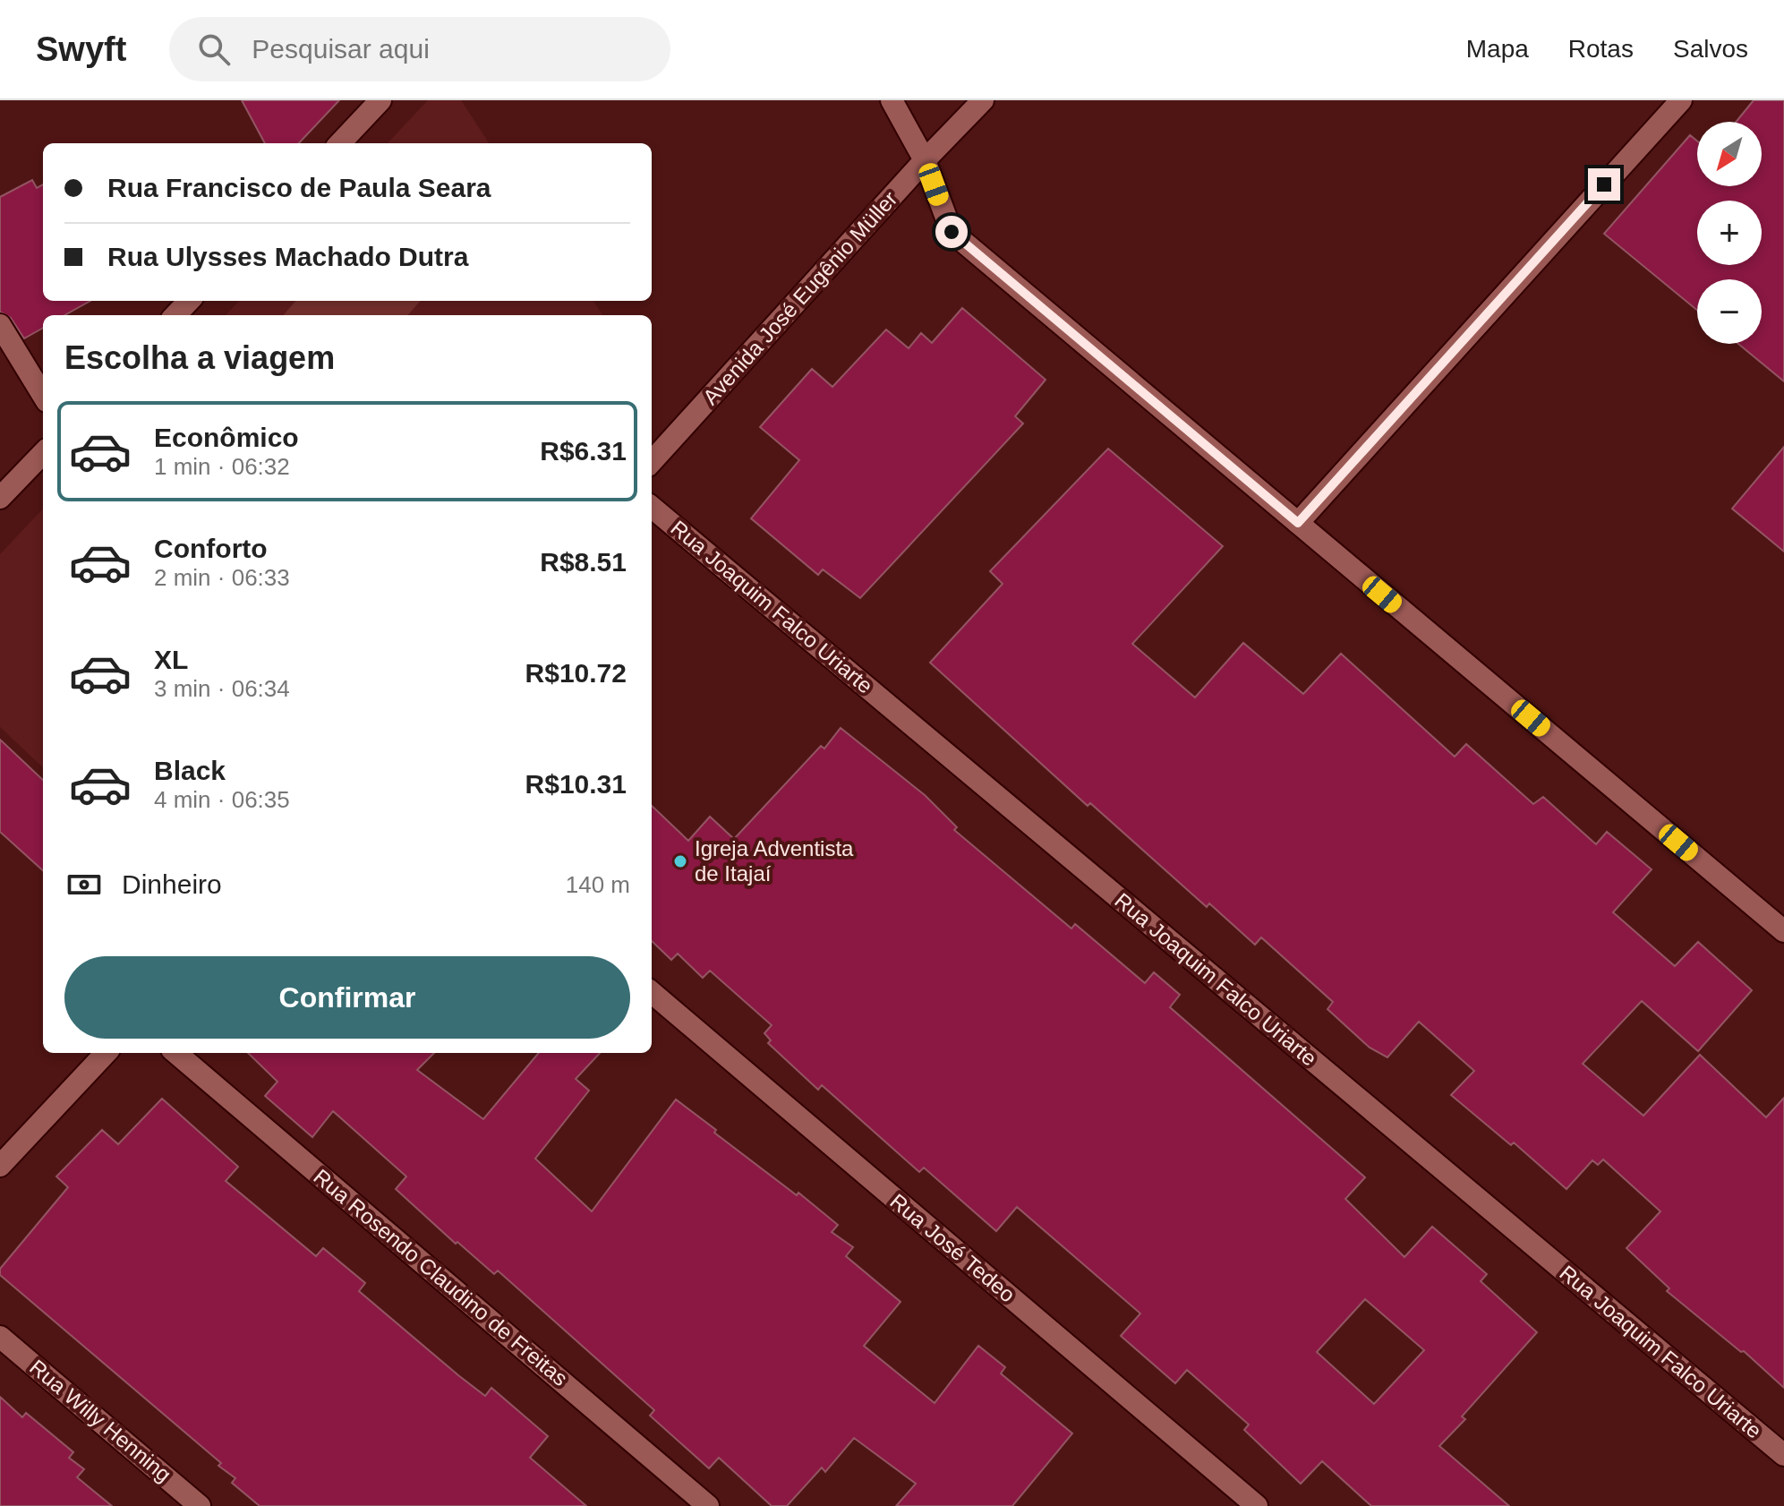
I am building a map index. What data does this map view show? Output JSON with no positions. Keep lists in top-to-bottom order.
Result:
{
  "streets": {
    "street": [
      "Avenida José Eugênio Müller",
      "Rua Joaquim Falco Uriarte",
      "Rua José Tedeo",
      "Rua Rosendo Claudino de Freitas",
      "Rua Willy Henning"
    ]
  },
  "places": ["Igreja Adventista de Itajaí"],
  "north": "bottom left",
  "page": {
    "header": "Swyft",
    "search": "Pesquisar aqui",
    "nav": ["Mapa", "Rotas", "Salvos"],
    "map_buttons": ["+", "−"],
    "banner": ["Rua Francisco de Paula Seara", "Rua Ulysses Machado Dutra"],
    "heading": "Escolha a viagem",
    "list": [
      {
        "name": "Econômico",
        "note": "1 min · 06:32",
        "value": "R$6.31"
      },
      {
        "name": "Conforto",
        "note": "2 min · 06:33",
        "value": "R$8.51"
      },
      {
        "name": "XL",
        "note": "3 min · 06:34",
        "value": "R$10.72"
      },
      {
        "name": "Black",
        "note": "4 min · 06:35",
        "value": "R$10.31"
      }
    ],
    "pay": ["Dinheiro", "140 m"],
    "buttons": "Confirmar"
  }
}
